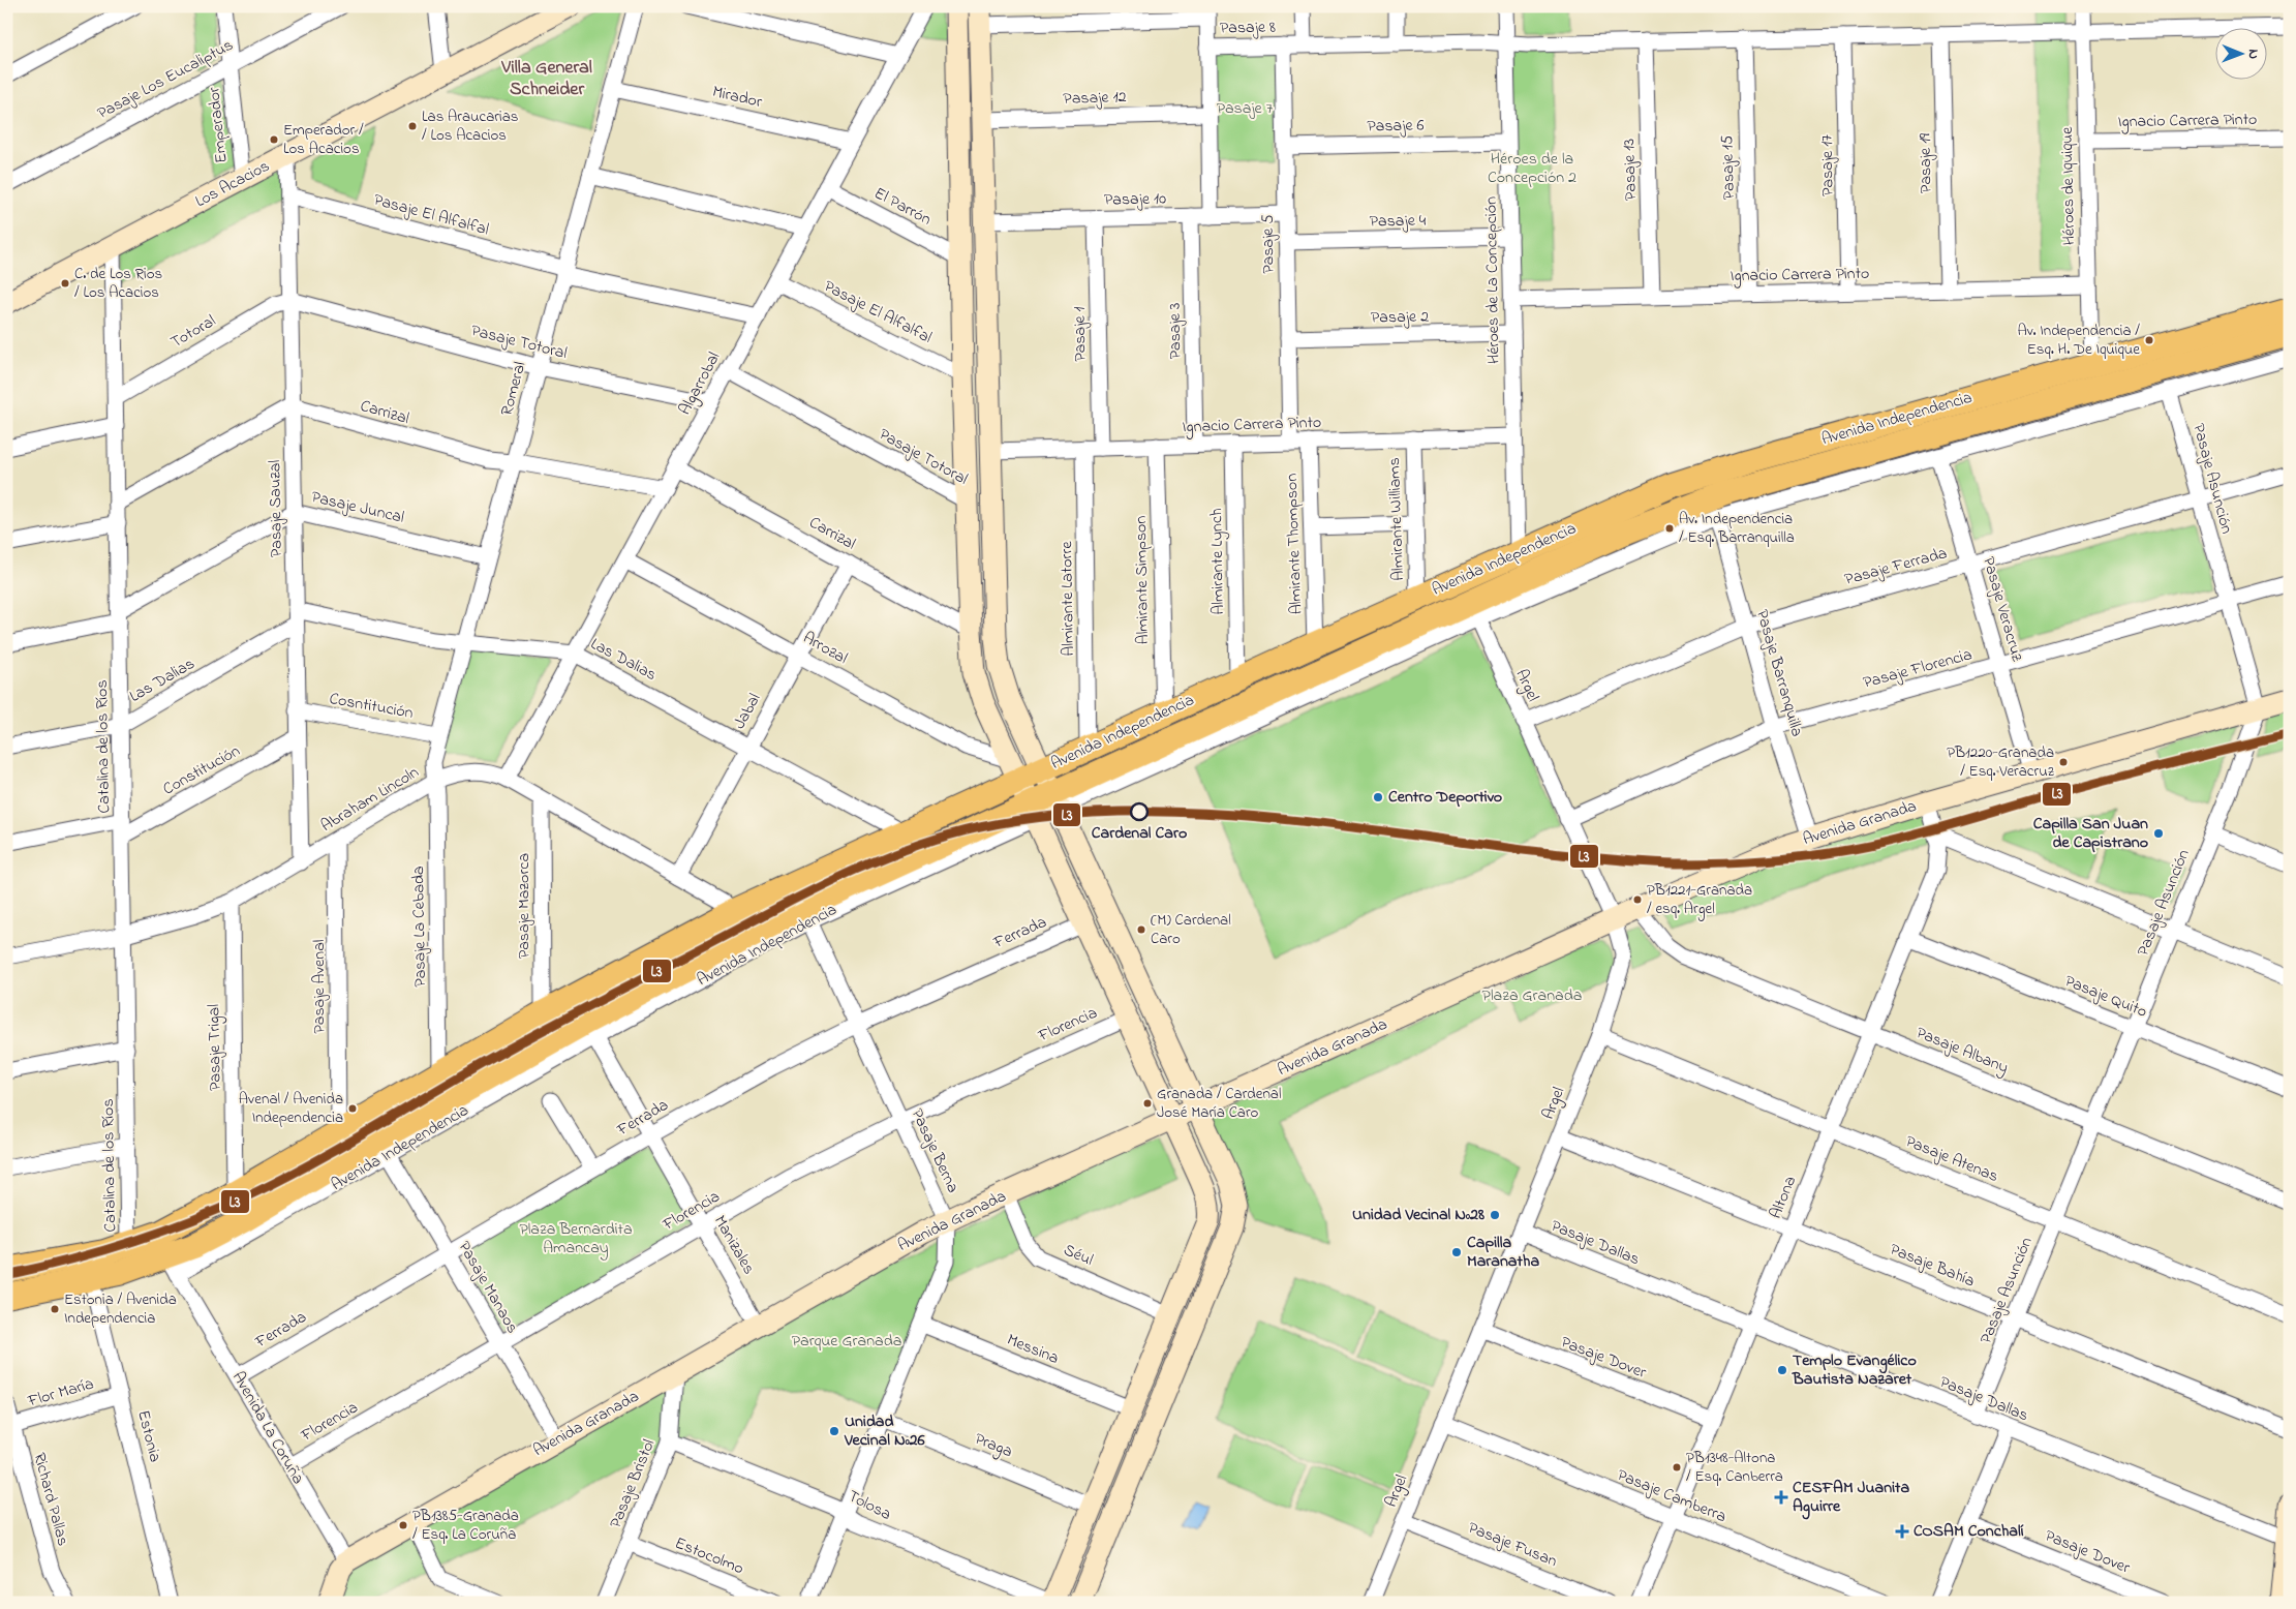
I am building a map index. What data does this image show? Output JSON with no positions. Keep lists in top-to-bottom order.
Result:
{
  "streets": {
    "main road": ["Los Acacios", "Avenida Independencia", "Avenida Granada"],
    "street": [
      "Pasaje 8",
      "Pasaje Los Eucaliptus",
      "Mirador",
      "Pasaje 12",
      "Ignacio Carrera Pinto",
      "Emperador",
      "Pasaje 6",
      "Pasaje 19",
      "Pasaje 17",
      "Pasaje 15",
      "Pasaje 13",
      "Héroes de Iquique",
      "Pasaje 10",
      "El Parrón",
      "Pasaje El Alfalfal",
      "Pasaje 4",
      "Pasaje 5",
      "Héroes de La Concepción",
      "Pasaje 2",
      "Pasaje 3",
      "Totoral",
      "Pasaje 1",
      "Pasaje Totoral",
      "Algarrobal",
      "Romeral",
      "Carrizal",
      "Pasaje Asunción",
      "Pasaje Juncal",
      "Pasaje Sauzal",
      "Almirante Williams",
      "Almirante Thompson",
      "Almirante Lynch",
      "Pasaje Ferrada",
      "Almirante Simpson",
      "Almirante Latorre",
      "Pasaje Veracruz",
      "Arrozal",
      "Las Dalias",
      "Pasaje Florencia",
      "Pasaje Barranquilla",
      "Argel",
      "Cosntitución",
      "Jabal",
      "Catalina de los Ríos",
      "Constitución",
      "Abraham Lincoln",
      "Pasaje Mazorca",
      "Pasaje La Cebada",
      "Ferrada",
      "Pasaje Avenal",
      "Pasaje Quito",
      "Florencia",
      "Pasaje Trigal",
      "Pasaje Albany",
      "Pasaje Berna",
      "Pasaje Atenas",
      "Altona",
      "Pasaje Dallas",
      "Manizales",
      "Séul",
      "Pasaje Bahía",
      "Pasaje Manaos",
      "Messina",
      "Pasaje Dover",
      "Flor María",
      "Avenida La Coruña",
      "Estonia",
      "Praga",
      "Pasaje Bristol",
      "Pasaje Camberra",
      "Richard Pallas",
      "Tolosa",
      "Pasaje Fusan",
      "Estocolmo"
    ]
  },
  "crossings": [
    ["Pasaje 8", "Pasaje 19"],
    ["Pasaje 8", "Pasaje 17"],
    ["Pasaje 8", "Pasaje 15"],
    ["Pasaje 8", "Pasaje 13"],
    ["Pasaje 8", "Héroes de Iquique"],
    ["Pasaje 8", "Pasaje 5"],
    ["Pasaje 8", "Héroes de La Concepción"],
    ["Pasaje Los Eucaliptus", "Emperador"],
    ["Mirador", "Algarrobal"],
    ["Mirador", "Romeral"],
    ["Ignacio Carrera Pinto", "Pasaje 19"],
    ["Ignacio Carrera Pinto", "Pasaje 17"],
    ["Ignacio Carrera Pinto", "Pasaje 15"],
    ["Ignacio Carrera Pinto", "Pasaje 13"],
    ["Ignacio Carrera Pinto", "Héroes de Iquique"],
    ["Ignacio Carrera Pinto", "Pasaje 5"],
    ["Ignacio Carrera Pinto", "Héroes de La Concepción"],
    ["Ignacio Carrera Pinto", "Pasaje 3"],
    ["Ignacio Carrera Pinto", "Pasaje 1"],
    ["Ignacio Carrera Pinto", "Almirante Williams"],
    ["Ignacio Carrera Pinto", "Almirante Thompson"],
    ["Ignacio Carrera Pinto", "Almirante Lynch"],
    ["Ignacio Carrera Pinto", "Almirante Simpson"],
    ["Ignacio Carrera Pinto", "Almirante Latorre"],
    ["Emperador", "Los Acacios"],
    ["Pasaje 6", "Pasaje 5"],
    ["Pasaje 6", "Héroes de La Concepción"],
    ["Los Acacios", "Pasaje Sauzal"],
    ["Los Acacios", "Catalina de los Ríos"],
    ["Héroes de Iquique", "Avenida Independencia"],
    ["Pasaje 10", "Pasaje 5"],
    ["Pasaje 10", "Pasaje 3"],
    ["Pasaje 10", "Pasaje 1"],
    ["El Parrón", "Algarrobal"],
    ["Pasaje El Alfalfal", "Algarrobal"],
    ["Pasaje El Alfalfal", "Romeral"],
    ["Pasaje El Alfalfal", "Pasaje Sauzal"],
    ["Pasaje 4", "Pasaje 5"],
    ["Pasaje 4", "Héroes de La Concepción"],
    ["Pasaje 5", "Pasaje 2"],
    ["Héroes de La Concepción", "Pasaje 2"],
    ["Héroes de La Concepción", "Avenida Independencia"],
    ["Totoral", "Pasaje Totoral"],
    ["Totoral", "Pasaje Sauzal"],
    ["Totoral", "Catalina de los Ríos"],
    ["Pasaje Totoral", "Algarrobal"],
    ["Pasaje Totoral", "Romeral"],
    ["Pasaje Totoral", "Pasaje Sauzal"],
    ["Algarrobal", "Carrizal"],
    ["Algarrobal", "Arrozal"],
    ["Algarrobal", "Las Dalias"],
    ["Algarrobal", "Abraham Lincoln"],
    ["Romeral", "Carrizal"],
    ["Romeral", "Pasaje Juncal"],
    ["Romeral", "Las Dalias"],
    ["Romeral", "Cosntitución"],
    ["Romeral", "Abraham Lincoln"],
    ["Romeral", "Pasaje La Cebada"],
    ["Carrizal", "Pasaje Sauzal"],
    ["Carrizal", "Jabal"],
    ["Avenida Independencia", "Pasaje Asunción"],
    ["Avenida Independencia", "Almirante Williams"],
    ["Avenida Independencia", "Almirante Thompson"],
    ["Avenida Independencia", "Almirante Lynch"],
    ["Avenida Independencia", "Almirante Simpson"],
    ["Avenida Independencia", "Almirante Latorre"],
    ["Avenida Independencia", "Pasaje Veracruz"],
    ["Avenida Independencia", "Arrozal"],
    ["Avenida Independencia", "Las Dalias"],
    ["Avenida Independencia", "Pasaje Barranquilla"],
    ["Avenida Independencia", "Argel"],
    ["Avenida Independencia", "Catalina de los Ríos"],
    ["Avenida Independencia", "Abraham Lincoln"],
    ["Avenida Independencia", "Pasaje Mazorca"],
    ["Avenida Independencia", "Pasaje La Cebada"],
    ["Avenida Independencia", "Pasaje Avenal"],
    ["Avenida Independencia", "Pasaje Trigal"],
    ["Avenida Independencia", "Pasaje Berna"],
    ["Avenida Independencia", "Manizales"],
    ["Avenida Independencia", "Pasaje Manaos"],
    ["Avenida Independencia", "Avenida La Coruña"],
    ["Avenida Independencia", "Estonia"],
    ["Pasaje Asunción", "Pasaje Ferrada"],
    ["Pasaje Asunción", "Pasaje Florencia"],
    ["Pasaje Asunción", "Avenida Granada"],
    ["Pasaje Asunción", "Pasaje Quito"],
    ["Pasaje Asunción", "Pasaje Albany"],
    ["Pasaje Asunción", "Pasaje Atenas"],
    ["Pasaje Asunción", "Pasaje Dallas"],
    ["Pasaje Asunción", "Pasaje Bahía"],
    ["Pasaje Juncal", "Pasaje Sauzal"],
    ["Pasaje Juncal", "Catalina de los Ríos"],
    ["Pasaje Sauzal", "Las Dalias"],
    ["Pasaje Sauzal", "Cosntitución"],
    ["Pasaje Sauzal", "Constitución"],
    ["Pasaje Sauzal", "Abraham Lincoln"],
    ["Pasaje Ferrada", "Pasaje Veracruz"],
    ["Pasaje Ferrada", "Pasaje Barranquilla"],
    ["Pasaje Ferrada", "Argel"],
    ["Pasaje Veracruz", "Pasaje Florencia"],
    ["Pasaje Veracruz", "Avenida Granada"],
    ["Arrozal", "Jabal"],
    ["Las Dalias", "Jabal"],
    ["Las Dalias", "Catalina de los Ríos"],
    ["Pasaje Florencia", "Pasaje Barranquilla"],
    ["Pasaje Florencia", "Argel"],
    ["Pasaje Barranquilla", "Avenida Granada"],
    ["Argel", "Avenida Granada"],
    ["Argel", "Pasaje Atenas"],
    ["Argel", "Pasaje Dallas"],
    ["Argel", "Pasaje Bahía"],
    ["Argel", "Pasaje Dover"],
    ["Argel", "Pasaje Camberra"],
    ["Argel", "Pasaje Fusan"],
    ["Jabal", "Abraham Lincoln"],
    ["Catalina de los Ríos", "Constitución"],
    ["Catalina de los Ríos", "Abraham Lincoln"],
    ["Abraham Lincoln", "Pasaje Mazorca"],
    ["Abraham Lincoln", "Pasaje La Cebada"],
    ["Abraham Lincoln", "Pasaje Avenal"],
    ["Abraham Lincoln", "Pasaje Trigal"],
    ["Avenida Granada", "Pasaje Albany"],
    ["Avenida Granada", "Pasaje Berna"],
    ["Avenida Granada", "Altona"],
    ["Avenida Granada", "Manizales"],
    ["Avenida Granada", "Séul"],
    ["Avenida Granada", "Pasaje Manaos"],
    ["Avenida Granada", "Avenida La Coruña"],
    ["Avenida Granada", "Pasaje Bristol"],
    ["Ferrada", "Pasaje Berna"],
    ["Ferrada", "Manizales"],
    ["Ferrada", "Pasaje Manaos"],
    ["Ferrada", "Avenida La Coruña"],
    ["Pasaje Quito", "Altona"],
    ["Florencia", "Pasaje Berna"],
    ["Florencia", "Manizales"],
    ["Florencia", "Pasaje Manaos"],
    ["Florencia", "Avenida La Coruña"],
    ["Pasaje Albany", "Altona"],
    ["Pasaje Berna", "Messina"],
    ["Pasaje Berna", "Praga"],
    ["Pasaje Berna", "Tolosa"],
    ["Pasaje Atenas", "Altona"],
    ["Altona", "Pasaje Dallas"],
    ["Altona", "Pasaje Bahía"],
    ["Altona", "Pasaje Dover"],
    ["Altona", "Pasaje Camberra"],
    ["Flor María", "Estonia"],
    ["Flor María", "Richard Pallas"],
    ["Pasaje Bristol", "Tolosa"],
    ["Pasaje Bristol", "Estocolmo"]
  ],
  "districts": ["Villa General Schneider"],
  "parks": [
    "Pasaje 7",
    "Héroes de la Concepción 2",
    "Plaza Granada",
    "Plaza Bernardita Amancay",
    "Parque Granada"
  ],
  "places": {
    "other": [
      "Las Araucarias / Los Acacios",
      "Emperador / Los Acacios",
      "C. de Los Rios / Los Acacios",
      "Av. Independencia / Esq. H. De Iquique",
      "Av. Independencia / Esq. Barranquilla",
      "PB1220-Granada / Esq. Veracruz",
      "Centro Deportivo",
      "Cardenal Caro",
      "Capilla San Juan de Capistrano",
      "PB1221-Granada / esq. Argel",
      "(M) Cardenal Caro",
      "Granada / Cardenal José María Caro",
      "Avenal / Avenida Independencia",
      "Unidad Vecinal Nº28",
      "Capilla Maranatha",
      "Estonia / Avenida Independencia",
      "Templo Evangélico Bautista Nazaret",
      "Unidad Vecinal Nº26",
      "PB1348-Altona / Esq. Canberra",
      "PB1385-Granada / Esq. La Coruña"
    ],
    "health": ["CESFAM Juanita Aguirre", "COSAM Conchalí"]
  },
  "lines": ["transit line L3"],
  "north": "right"
}
